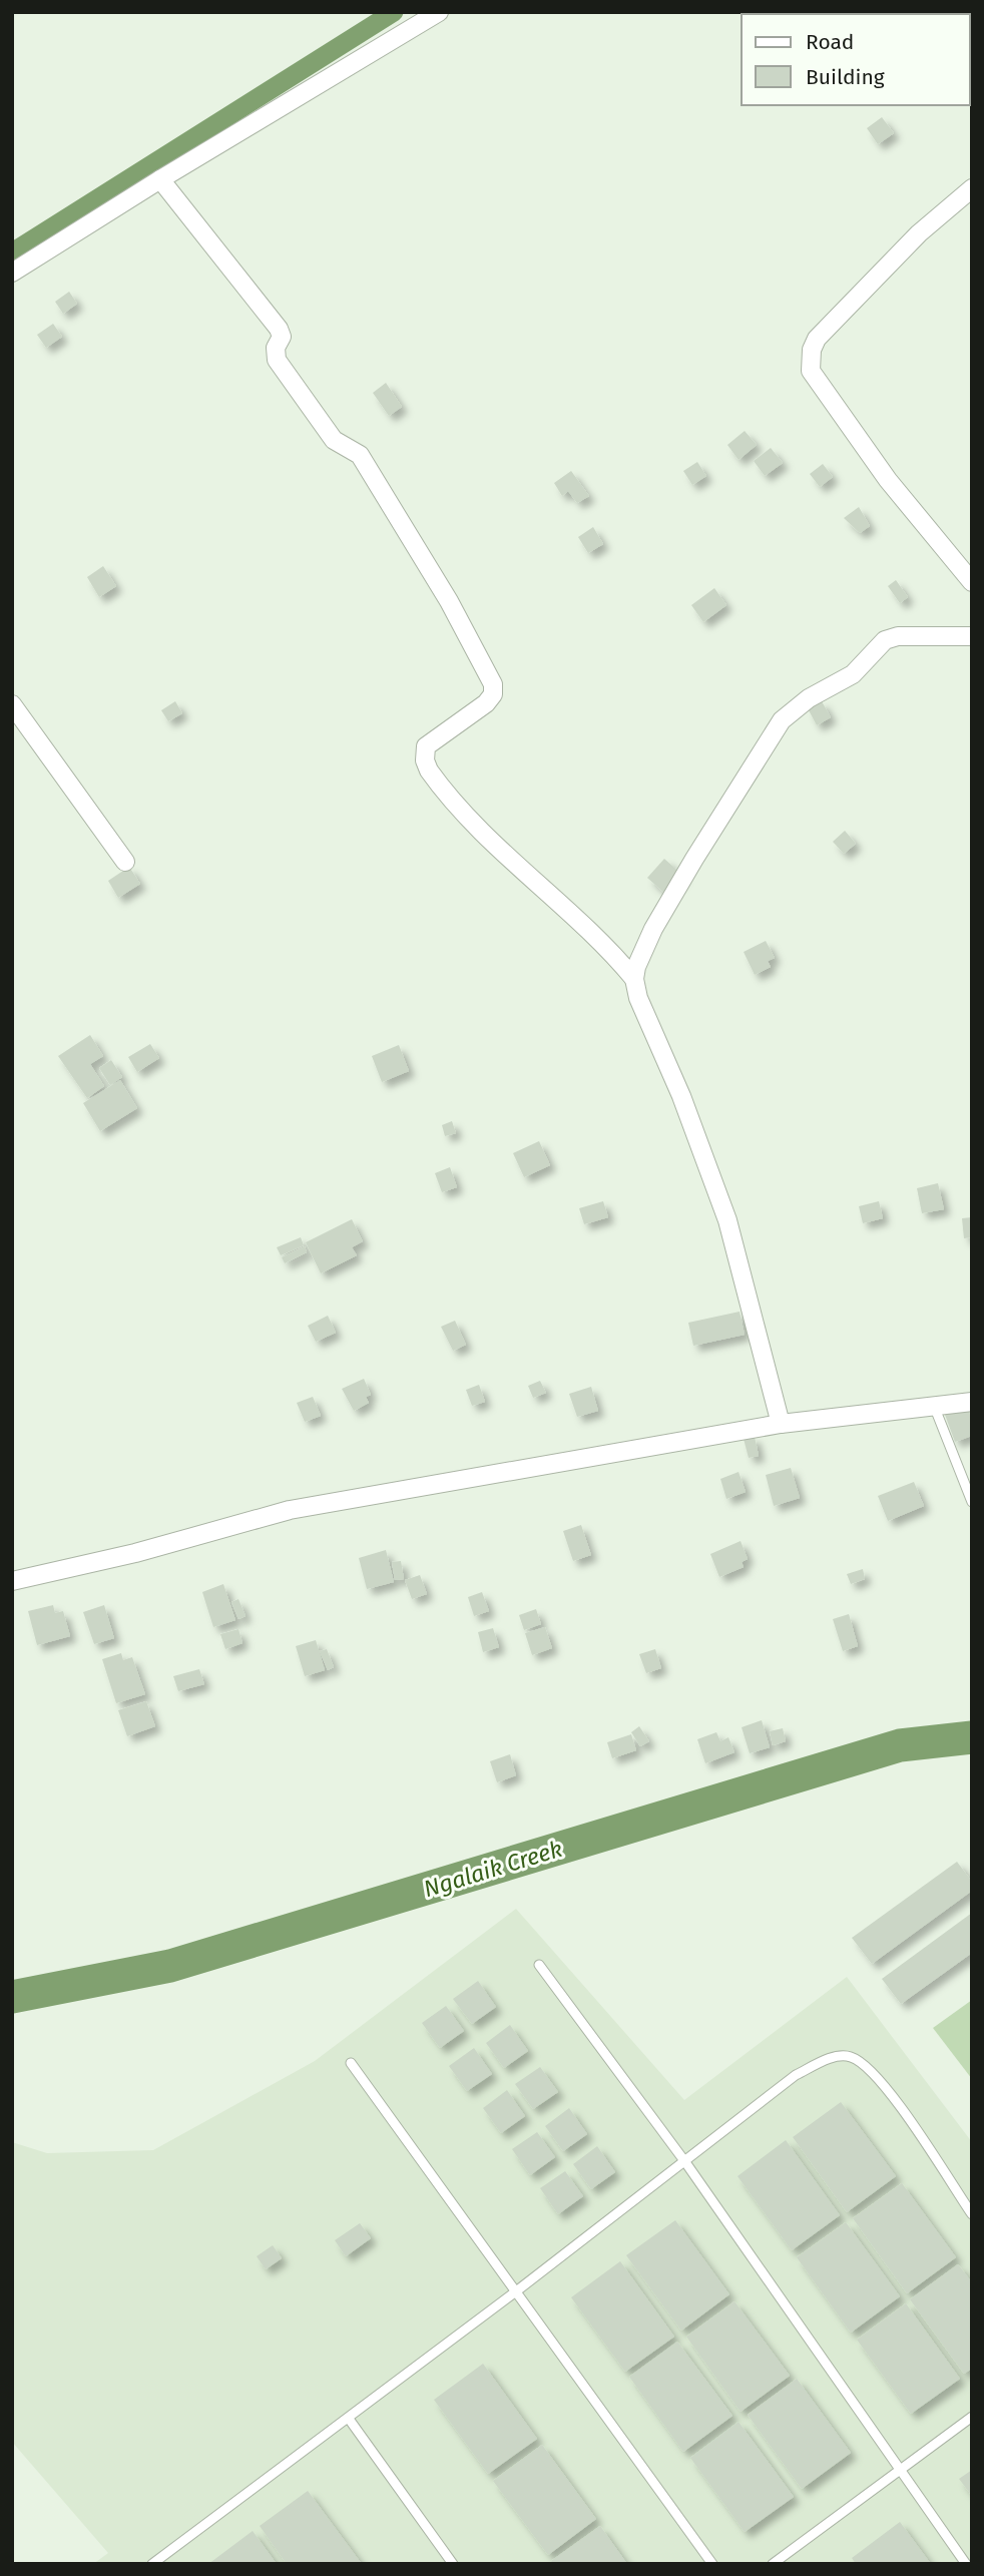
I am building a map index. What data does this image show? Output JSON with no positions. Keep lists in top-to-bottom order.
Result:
{
  "water": ["Ngalaik Creek"],
  "legend": ["Road", "Building"]
}
